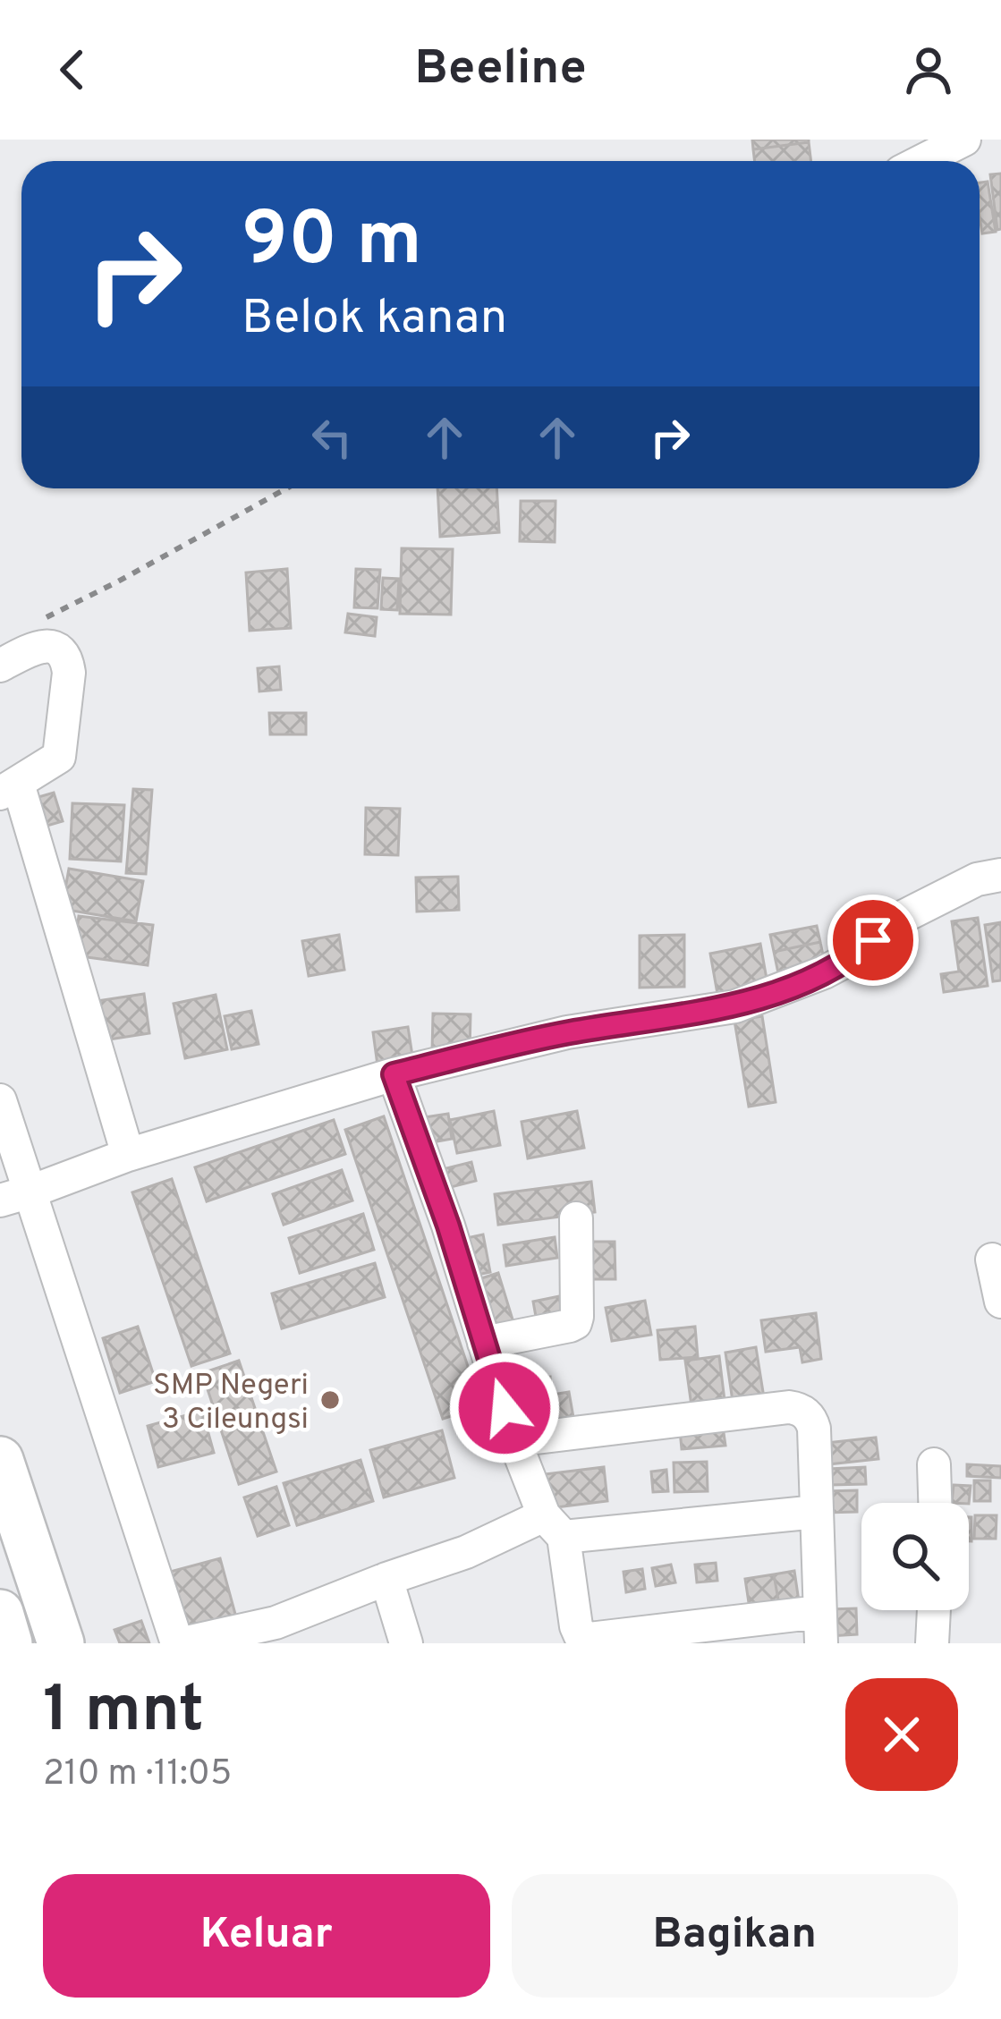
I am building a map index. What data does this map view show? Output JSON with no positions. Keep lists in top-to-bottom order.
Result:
{
  "places": ["SMP Negeri 3 Cileungsi"],
  "page": {
    "header": "Beeline",
    "turn": ["90 m", "Belok kanan"],
    "heading": ["1 mnt", "210 m · 11:05"],
    "buttons": ["Keluar", "Bagikan"]
  }
}
